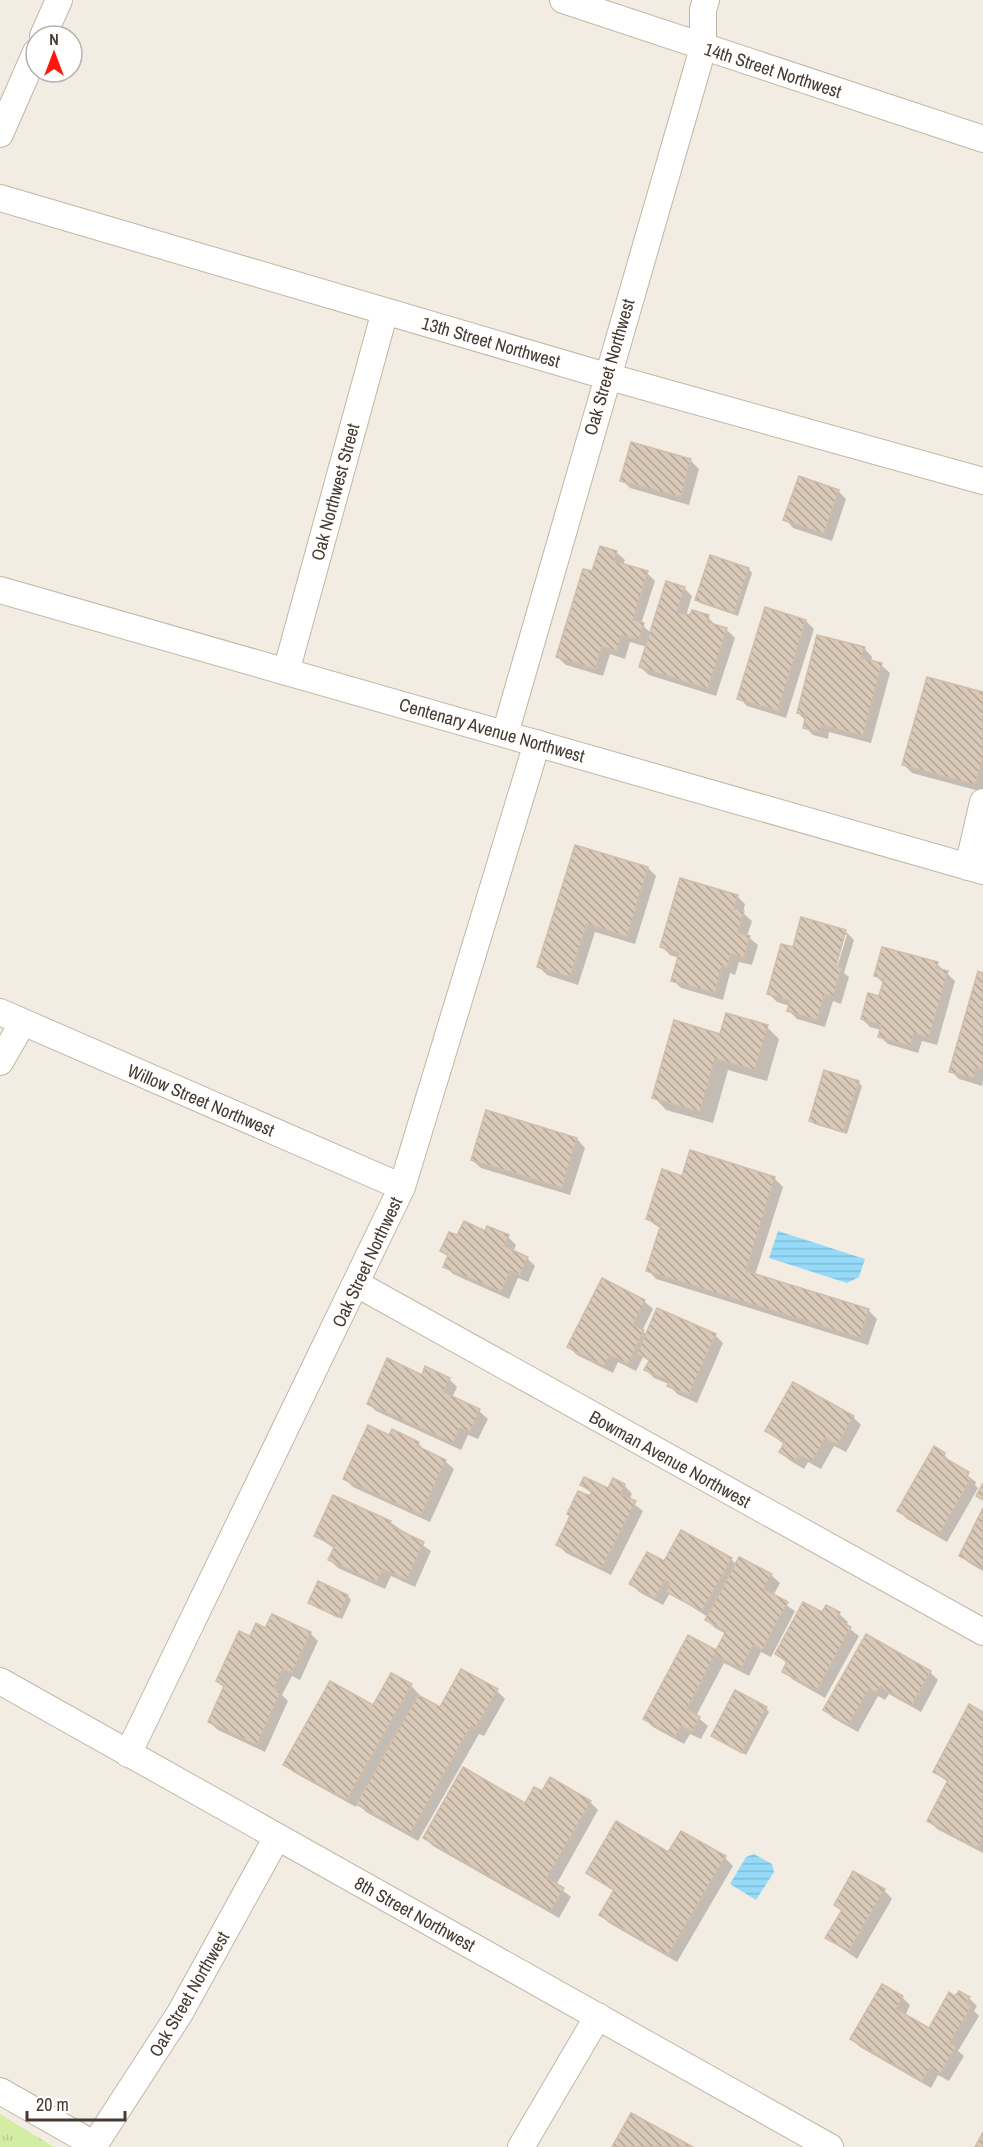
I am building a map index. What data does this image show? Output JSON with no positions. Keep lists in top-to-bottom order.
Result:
{
  "streets": {
    "street": [
      "14th Street Northwest",
      "13th Street Northwest",
      "Oak Street Northwest",
      "Oak Northwest Street",
      "Centenary Avenue Northwest",
      "Willow Street Northwest",
      "Bowman Avenue Northwest",
      "8th Street Northwest"
    ]
  },
  "crossings": [
    ["14th Street Northwest", "Oak Street Northwest"],
    ["13th Street Northwest", "Oak Street Northwest"],
    ["13th Street Northwest", "Oak Northwest Street"],
    ["Oak Street Northwest", "Centenary Avenue Northwest"],
    ["Oak Street Northwest", "Willow Street Northwest"],
    ["Oak Street Northwest", "Bowman Avenue Northwest"],
    ["Oak Street Northwest", "8th Street Northwest"],
    ["Oak Northwest Street", "Centenary Avenue Northwest"]
  ],
  "scale_bar": "20 m",
  "north": "top"
}
